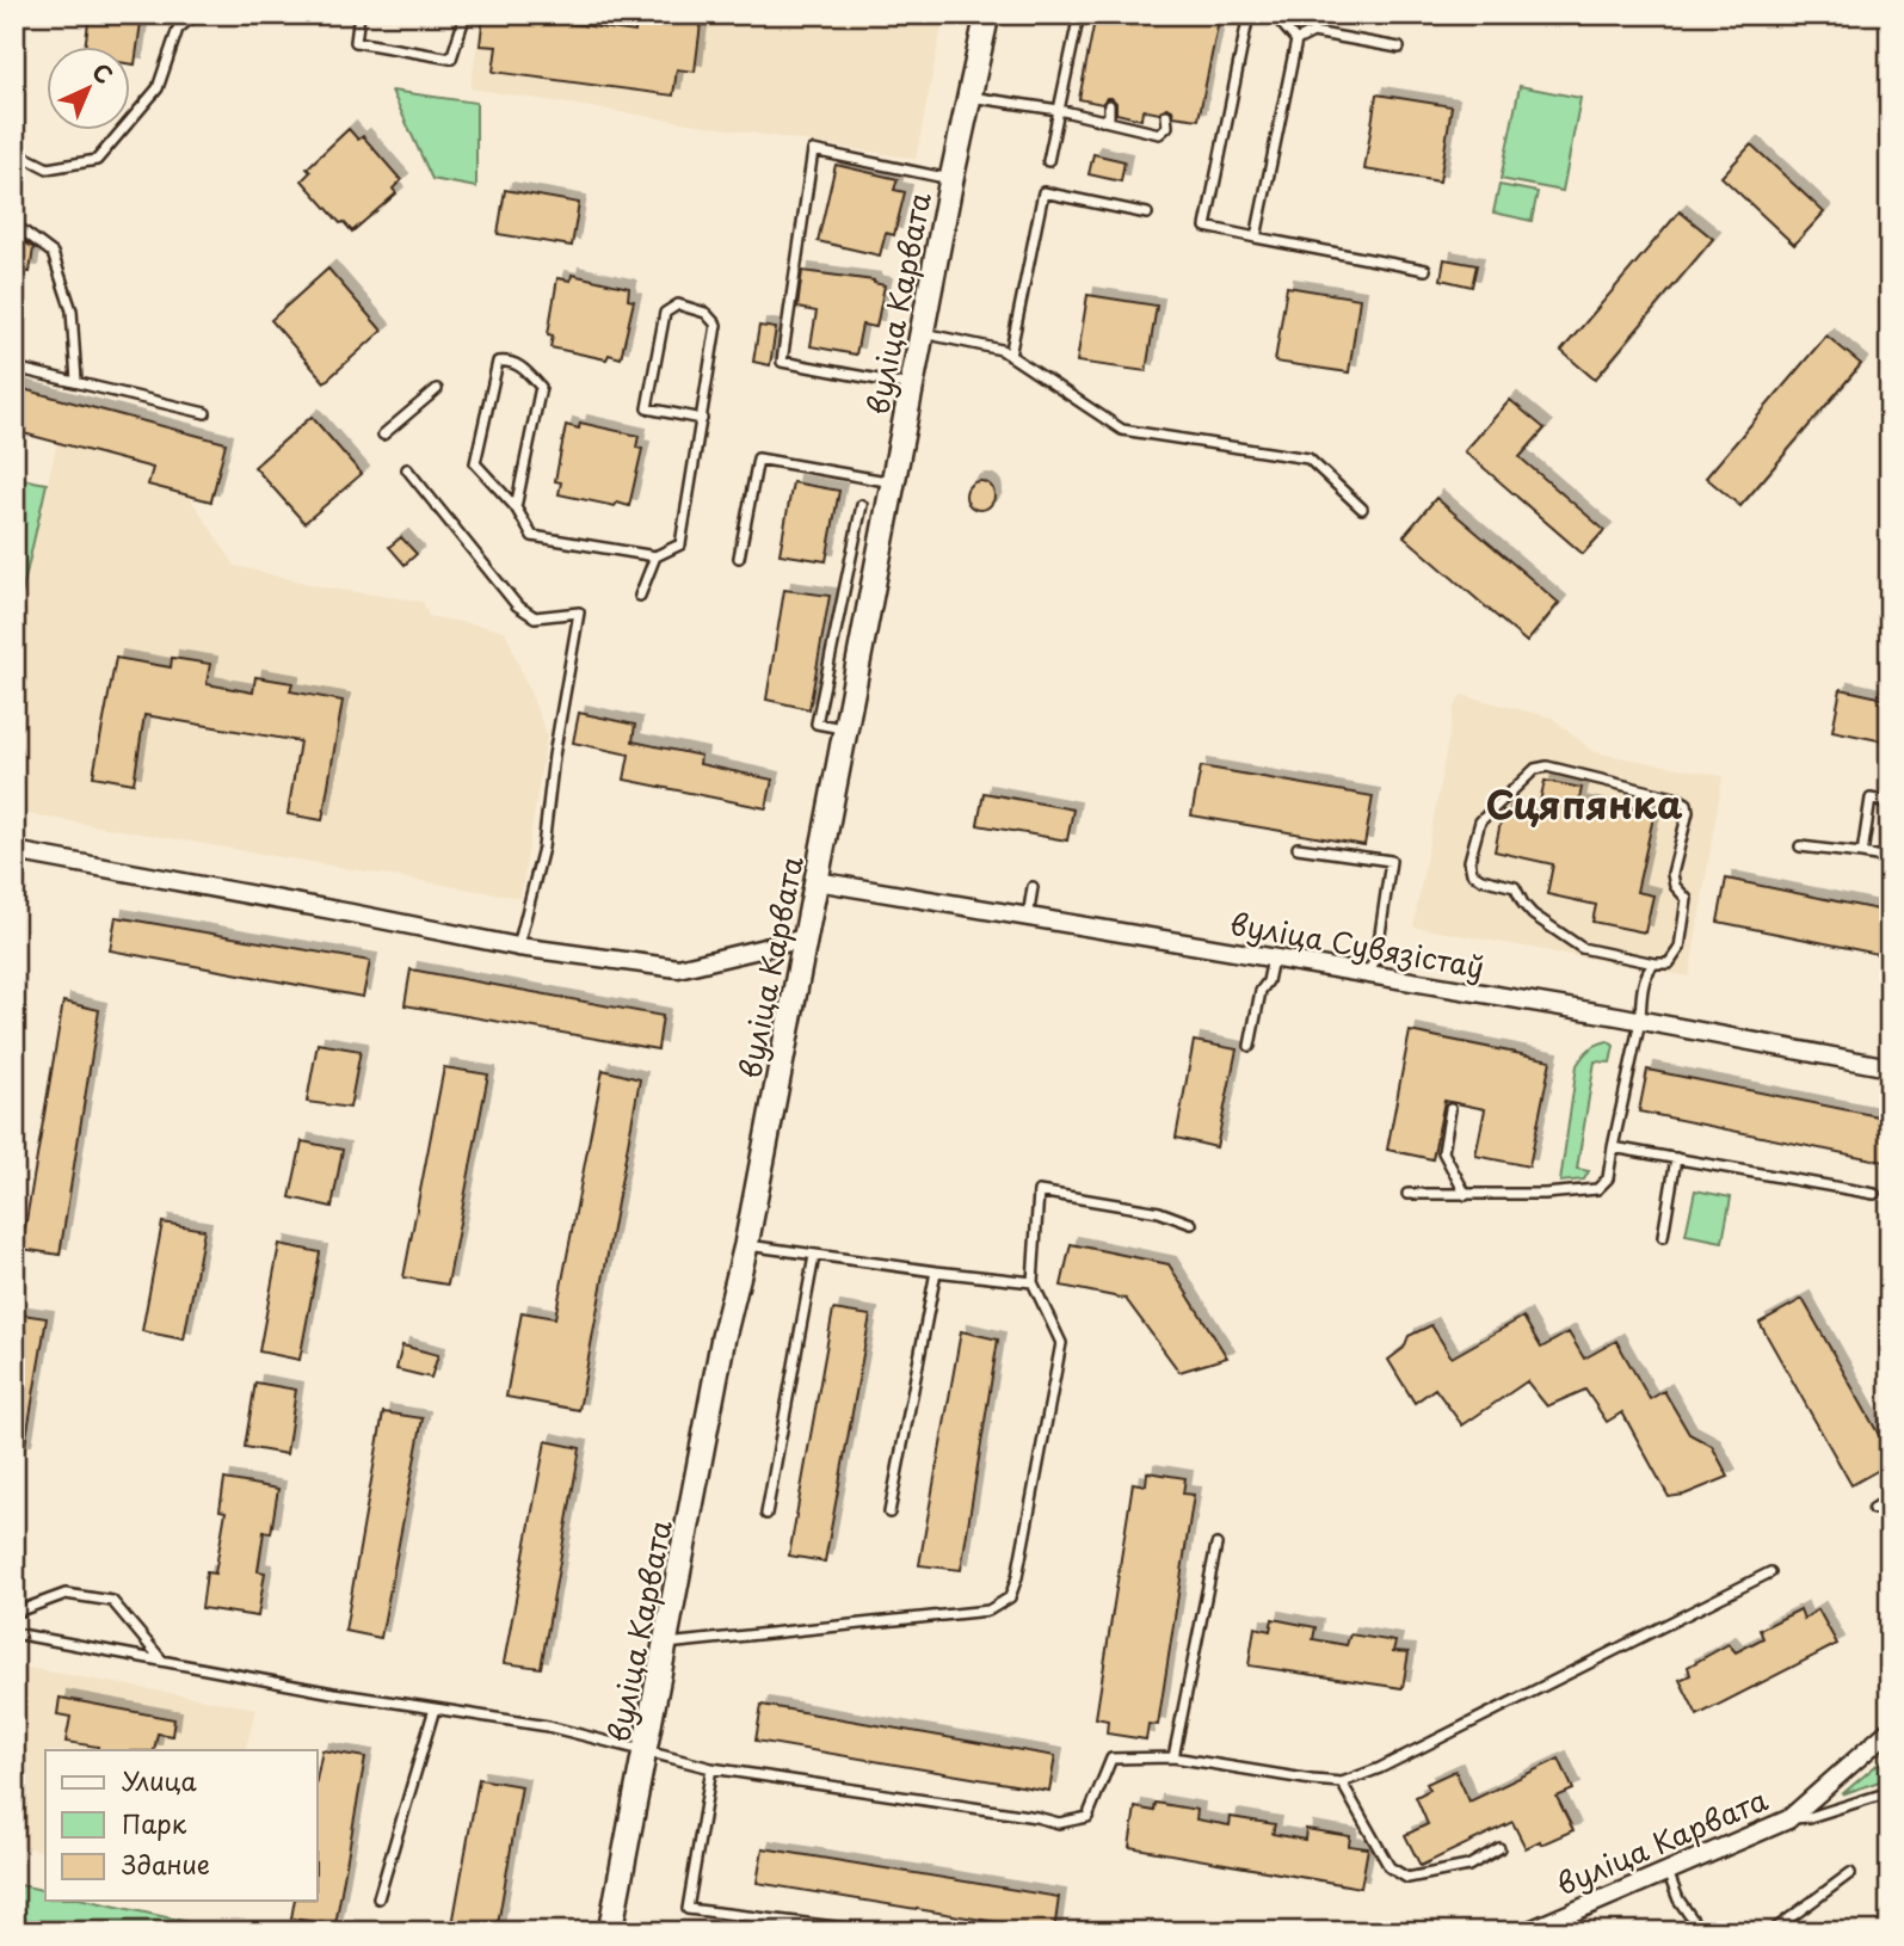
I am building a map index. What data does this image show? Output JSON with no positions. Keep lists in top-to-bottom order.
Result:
{
  "streets": {
    "street": ["вуліца Карвата", "вуліца Сувязістаў"]
  },
  "crossings": [
    ["вуліца Карвата", "вуліца Сувязістаў"]
  ],
  "districts": ["Сцяпянка"],
  "legend": ["Улица", "Парк", "Здание"],
  "north": "top right"
}
